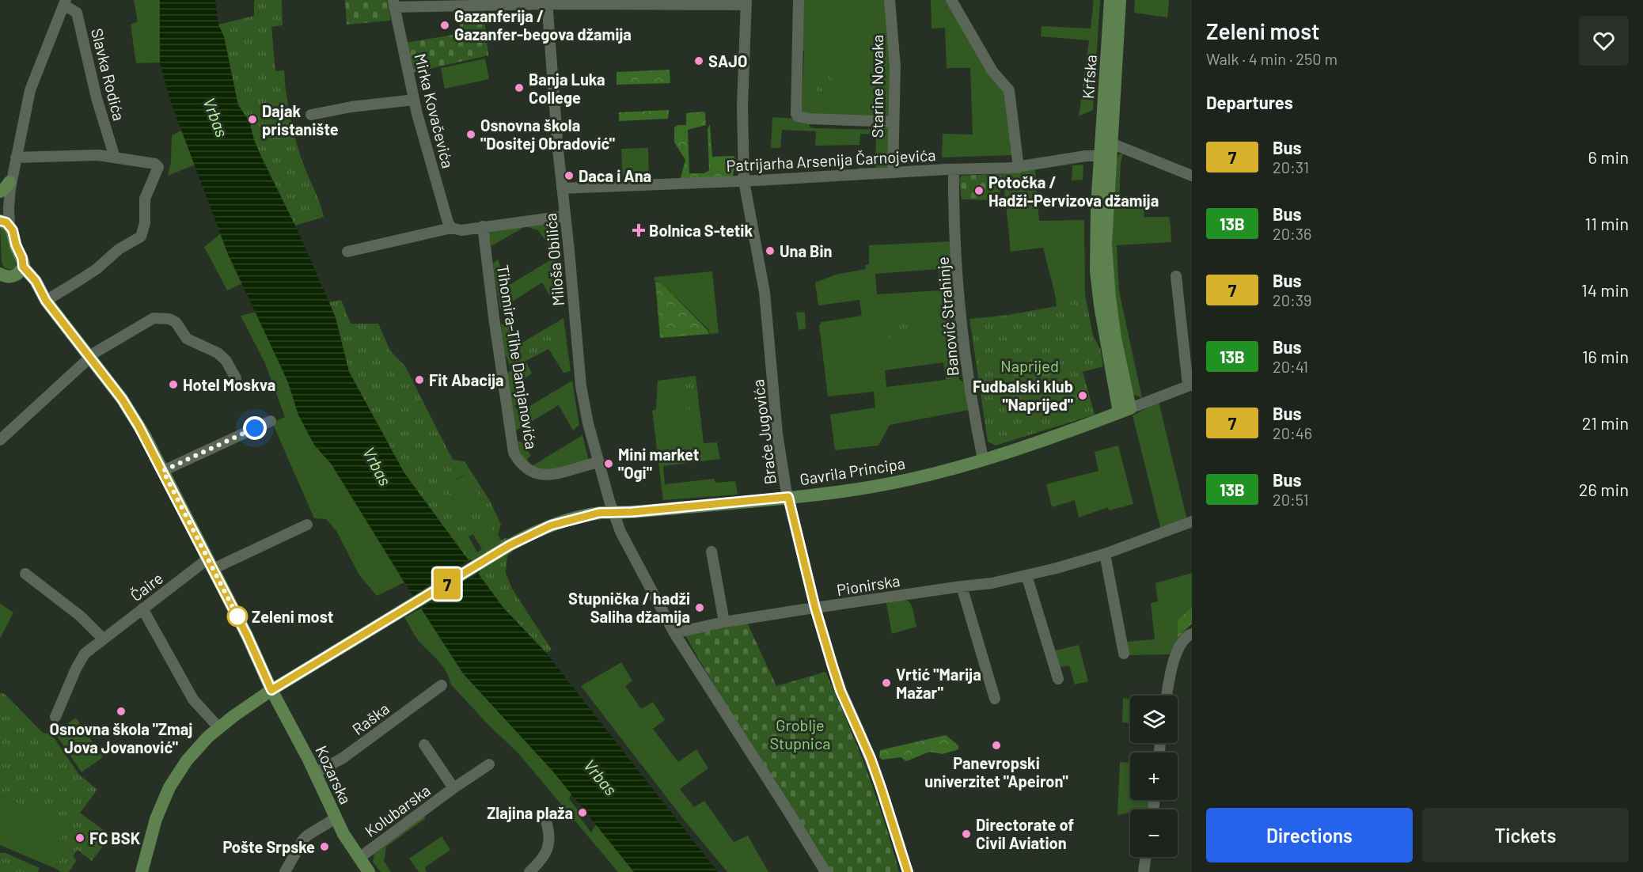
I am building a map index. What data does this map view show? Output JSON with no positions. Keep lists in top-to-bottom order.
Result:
{
  "streets": {
    "main road": ["Krfska", "Gavrila Principa", "Kozarska"],
    "street": [
      "Slavka Rodića",
      "Starine Novaka",
      "Mirka Kovačevića",
      "Patrijarha Arsenija Čarnojevića",
      "Miloša Obilića",
      "Banović Strahinje",
      "Tihomira-Tihe Damjanovića",
      "Braće Jugovića",
      "Pionirska",
      "Čaire",
      "Raška",
      "Kolubarska"
    ]
  },
  "crossings": [
    ["Krfska", "Patrijarha Arsenija Čarnojevića"],
    ["Krfska", "Gavrila Principa"],
    ["Starine Novaka", "Patrijarha Arsenija Čarnojevića"],
    ["Patrijarha Arsenija Čarnojevića", "Miloša Obilića"],
    ["Patrijarha Arsenija Čarnojevića", "Banović Strahinje"],
    ["Patrijarha Arsenija Čarnojevića", "Braće Jugovića"],
    ["Miloša Obilića", "Tihomira-Tihe Damjanovića"],
    ["Miloša Obilića", "Gavrila Principa"],
    ["Miloša Obilića", "Pionirska"],
    ["Banović Strahinje", "Gavrila Principa"],
    ["Braće Jugovića", "Gavrila Principa"],
    ["Braće Jugovića", "Pionirska"],
    ["Gavrila Principa", "Kozarska"],
    ["Čaire", "Kozarska"],
    ["Raška", "Kozarska"],
    ["Kozarska", "Kolubarska"]
  ],
  "water": ["Vrbas"],
  "parks": ["Naprijed", "Groblje Stupnica"],
  "places": {
    "other": [
      "Gazanferija / Gazanfer-begova džamija",
      "SAJO",
      "Banja Luka College",
      "Dajak pristanište",
      "Osnovna škola \"Dositej Obradović\"",
      "Daca i Ana",
      "Potočka / Hadži-Pervizova džamija",
      "Una Bin",
      "Fit Abacija",
      "Hotel Moskva",
      "Fudbalski klub \"Naprijed\"",
      "Mini market \"Ogi\"",
      "Stupnička / hadži Saliha džamija",
      "Zeleni most",
      "Vrtić \"Marija Mažar\"",
      "Osnovna škola \"Zmaj Jova Jovanović\"",
      "Panevropski univerzitet \"Apeiron\"",
      "Zlajina plaža",
      "Directorate of Civil Aviation",
      "FC BSK",
      "Pošte Srpske"
    ],
    "health": ["Bolnica S-tetik"]
  },
  "lines": ["bus line 7"],
  "page": {
    "on_map": "7",
    "heading": [
      ["Zeleni most", "Walk · 4 min · 250 m"],
      "Departures"
    ],
    "list": [
      {
        "mark": "7",
        "name": "Bus",
        "note": "20:31",
        "value": "6 min"
      },
      {
        "mark": "13B",
        "name": "Bus",
        "note": "20:36",
        "value": "11 min"
      },
      {
        "mark": "7",
        "name": "Bus",
        "note": "20:39",
        "value": "14 min"
      },
      {
        "mark": "13B",
        "name": "Bus",
        "note": "20:41",
        "value": "16 min"
      },
      {
        "mark": "7",
        "name": "Bus",
        "note": "20:46",
        "value": "21 min"
      },
      {
        "mark": "13B",
        "name": "Bus",
        "note": "20:51",
        "value": "26 min"
      }
    ],
    "map_buttons": ["+", "−"],
    "buttons": ["Directions", "Tickets"]
  }
}
